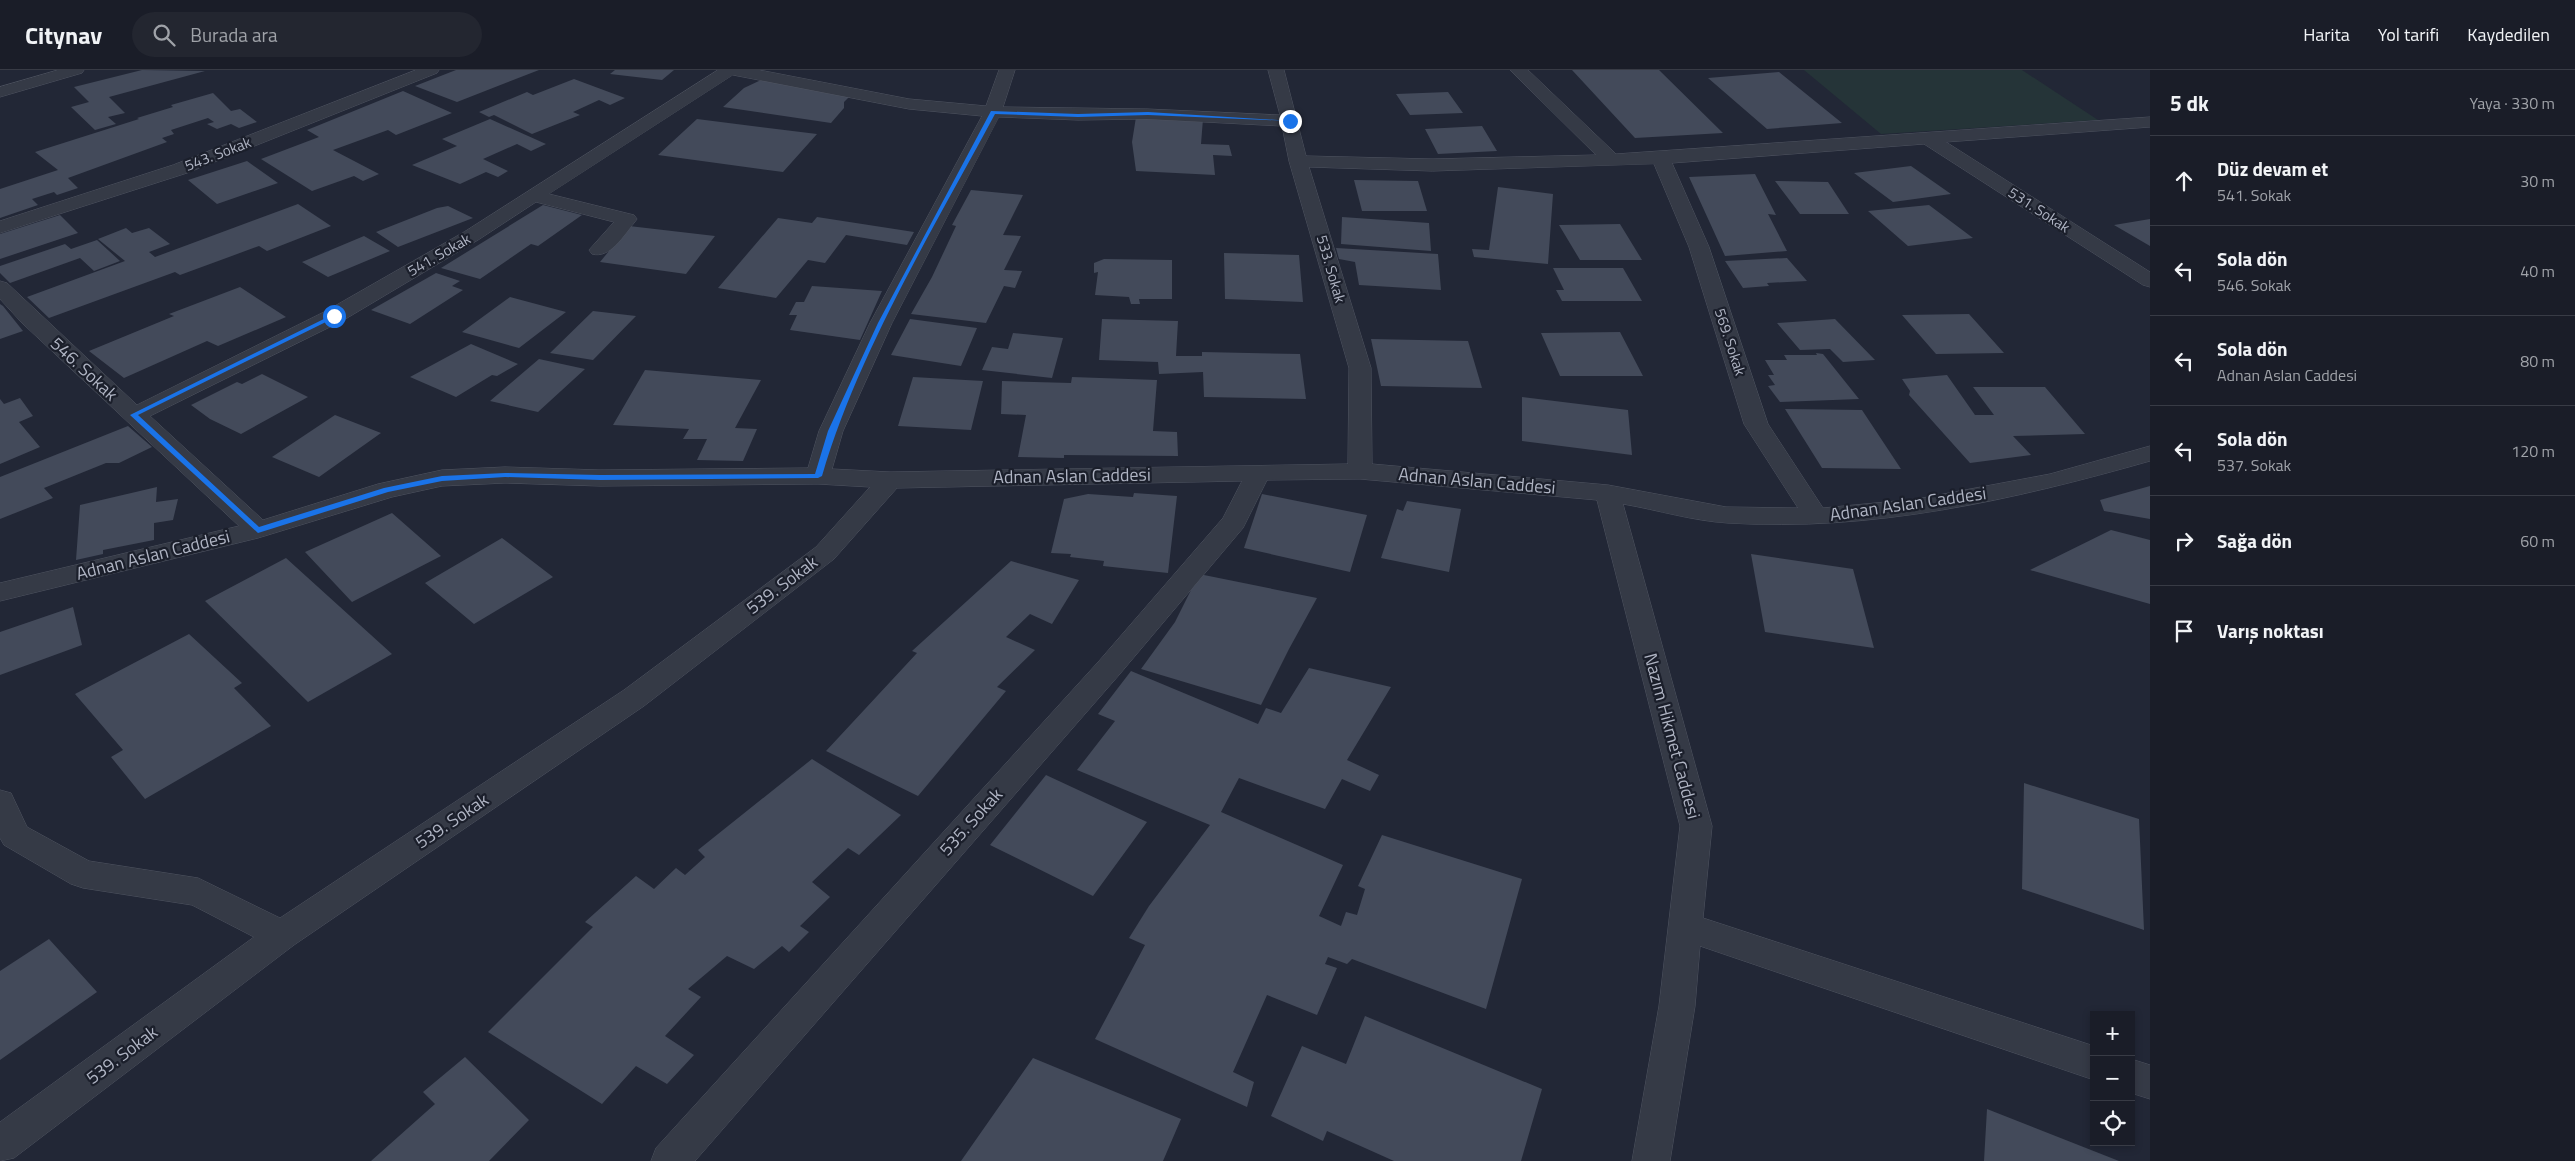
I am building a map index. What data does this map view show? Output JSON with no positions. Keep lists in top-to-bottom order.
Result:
{
  "streets": {
    "street": [
      "543. Sokak",
      "531. Sokak",
      "541. Sokak",
      "533. Sokak",
      "569. Sokak",
      "546. Sokak",
      "Adnan Aslan Caddesi",
      "539. Sokak",
      "Nazım Hikmet Caddesi",
      "535. Sokak"
    ]
  },
  "crossings": [
    ["541. Sokak", "546. Sokak"],
    ["533. Sokak", "Adnan Aslan Caddesi"],
    ["569. Sokak", "Adnan Aslan Caddesi"],
    ["546. Sokak", "Adnan Aslan Caddesi"],
    ["Adnan Aslan Caddesi", "539. Sokak"],
    ["Adnan Aslan Caddesi", "Nazım Hikmet Caddesi"],
    ["Adnan Aslan Caddesi", "535. Sokak"]
  ],
  "page": {
    "header": "Citynav",
    "search": "Burada ara",
    "nav": ["Harita", "Yol tarifi", "Kaydedilen"],
    "heading": ["5 dk", "Yaya · 330 m"],
    "list": [
      ["Düz devam et", "541. Sokak", "30 m"],
      ["Sola dön", "546. Sokak", "40 m"],
      ["Sola dön", "Adnan Aslan Caddesi", "80 m"],
      ["Sola dön", "537. Sokak", "120 m"],
      ["Sağa dön", "60 m"],
      "Varış noktası"
    ],
    "map_buttons": ["+", "−"]
  }
}
